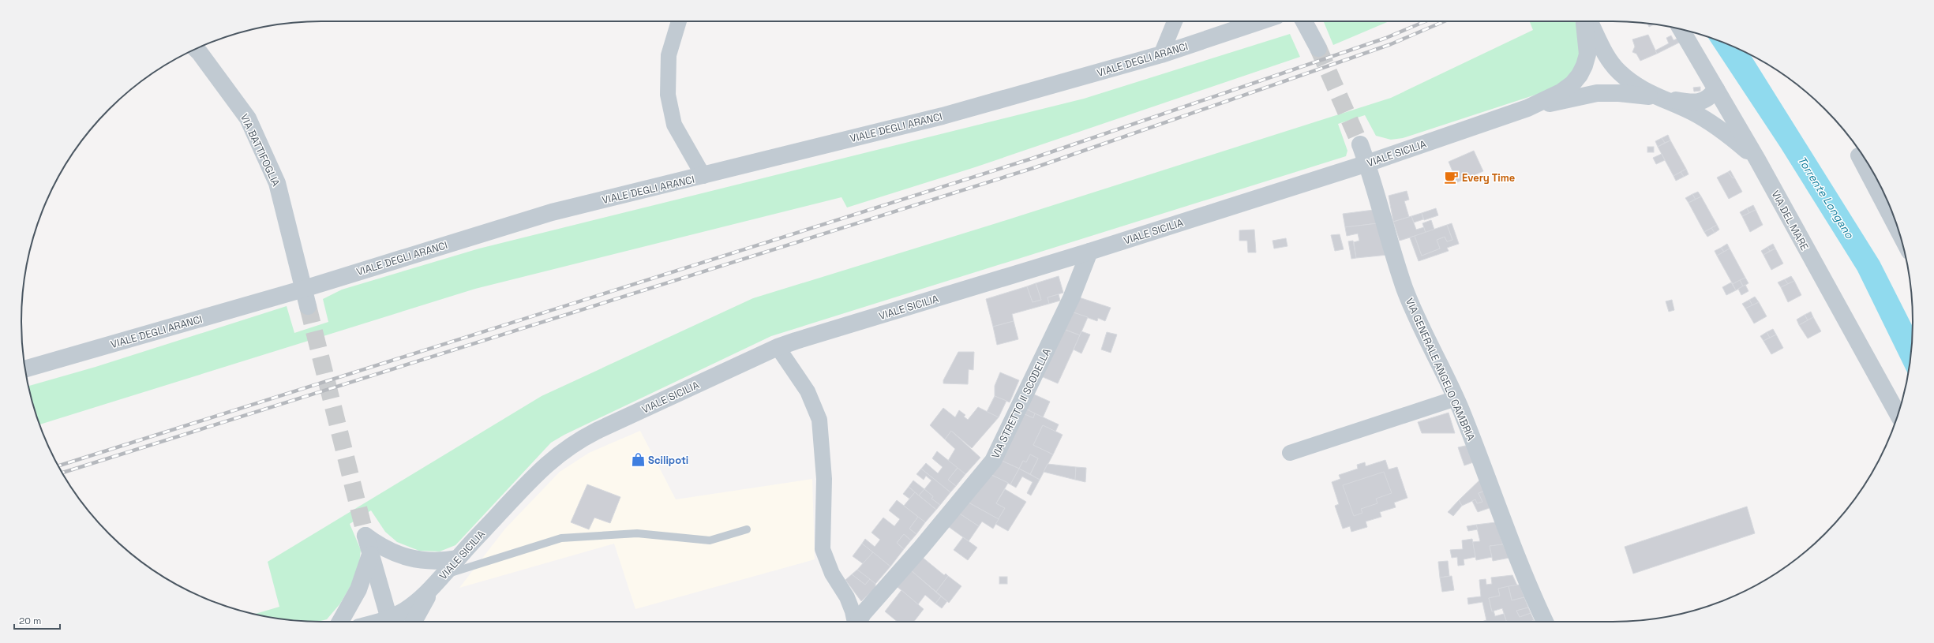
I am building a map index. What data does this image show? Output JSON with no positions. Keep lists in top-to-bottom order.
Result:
{
  "streets": {
    "street": [
      "VIALE DEGLI ARANCI",
      "VIA BATTIFOGLIA",
      "VIALE SICILIA",
      "VIA DEL MARE",
      "VIA GENERALE ANGELO CAMBRIA",
      "VIA STRETTO II SCODELLA"
    ]
  },
  "crossings": [
    ["VIALE DEGLI ARANCI", "VIA BATTIFOGLIA"],
    ["VIALE SICILIA", "VIA GENERALE ANGELO CAMBRIA"],
    ["VIALE SICILIA", "VIA STRETTO II SCODELLA"]
  ],
  "water": ["Torrente Longano"],
  "places": {
    "cafe": ["Every Time"],
    "shop": ["Scilipoti"]
  },
  "scale_bar": "20 m"
}
